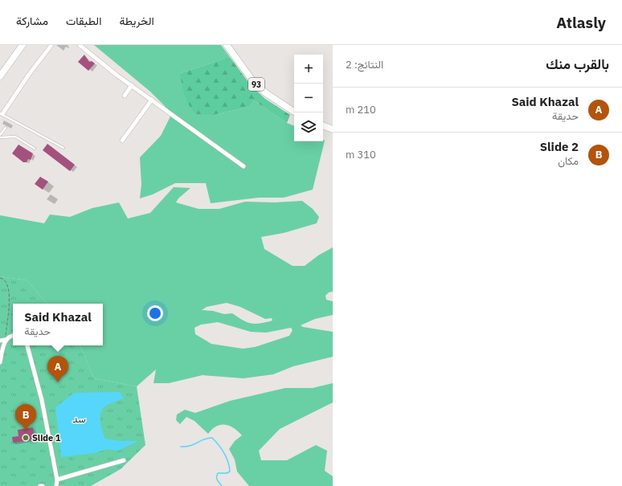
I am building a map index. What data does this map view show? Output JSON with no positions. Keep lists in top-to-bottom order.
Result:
{
  "streets": {
    "main road": ["93"]
  },
  "water": ["سد"],
  "places": ["Slide 1"],
  "page": {
    "header": "Atlasly",
    "nav": ["الخريطة", "الطبقات", "مشاركة"],
    "heading": ["بالقرب منك", "النتائج: 2"],
    "map_buttons": ["+", "−"],
    "list": [
      {
        "mark": "A",
        "name": "Said Khazal",
        "note": "حديقة",
        "value": "210 m"
      },
      {
        "mark": "B",
        "name": "Slide 2",
        "note": "مكان",
        "value": "310 m"
      }
    ],
    "popup": ["Said Khazal", "حديقة"],
    "pins": ["A", "B"]
  }
}
